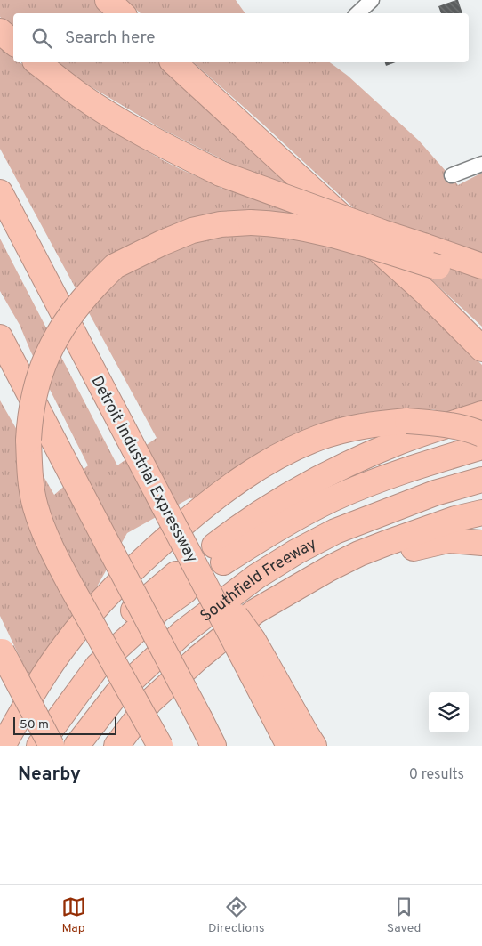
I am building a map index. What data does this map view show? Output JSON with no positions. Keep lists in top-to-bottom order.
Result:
{
  "streets": {
    "highway": ["Detroit Industrial Expressway", "Southfield Freeway"]
  },
  "scale_bar": "50 m",
  "page": {
    "search": "Search here",
    "scale": "50 m",
    "heading": ["Nearby", "0 results"],
    "nav": ["Map", "Directions", "Saved"]
  }
}
